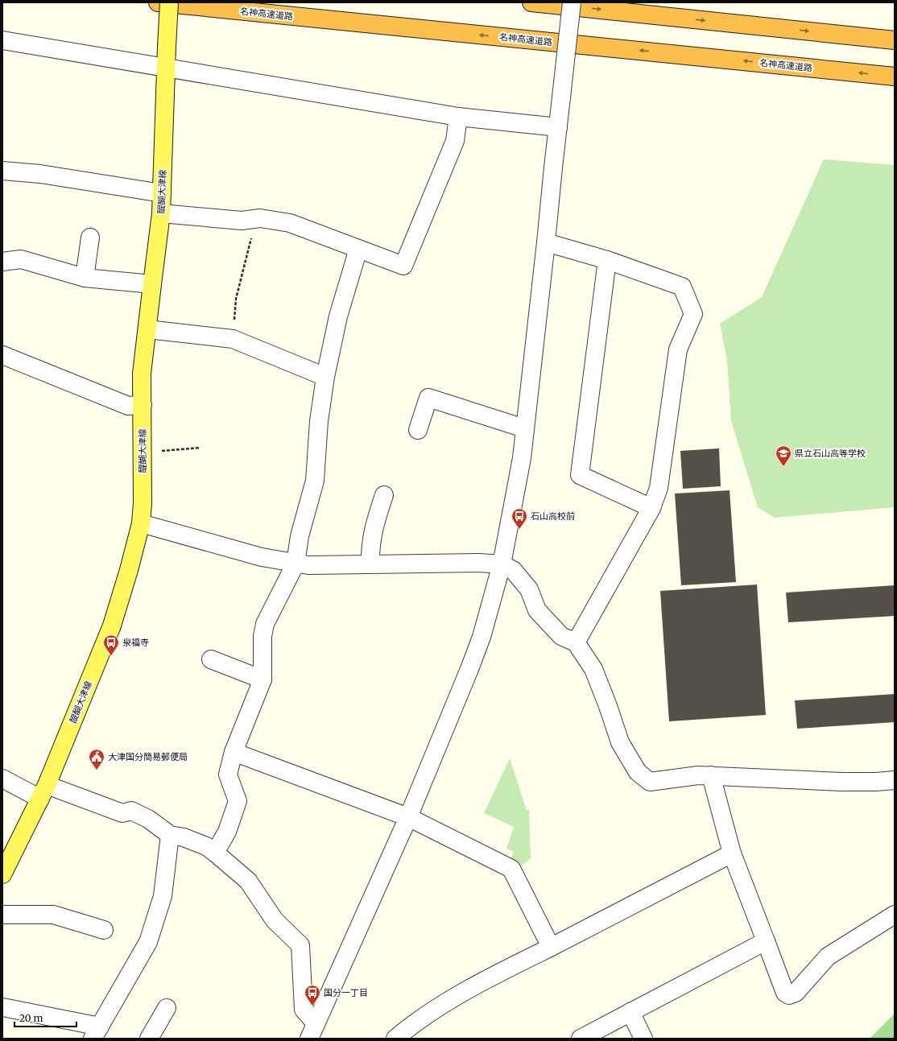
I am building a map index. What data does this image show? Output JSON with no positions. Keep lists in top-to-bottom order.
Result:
{
  "streets": {
    "highway": ["名神高速道路"],
    "main road": ["醍醐大津線"]
  },
  "places": {
    "school or university": ["県立石山高等学校"],
    "bus stop": ["石山高校前", "泉福寺", "国分一丁目"],
    "public building": ["大津国分簡易郵便局"]
  },
  "scale_bar": "20 m"
}
